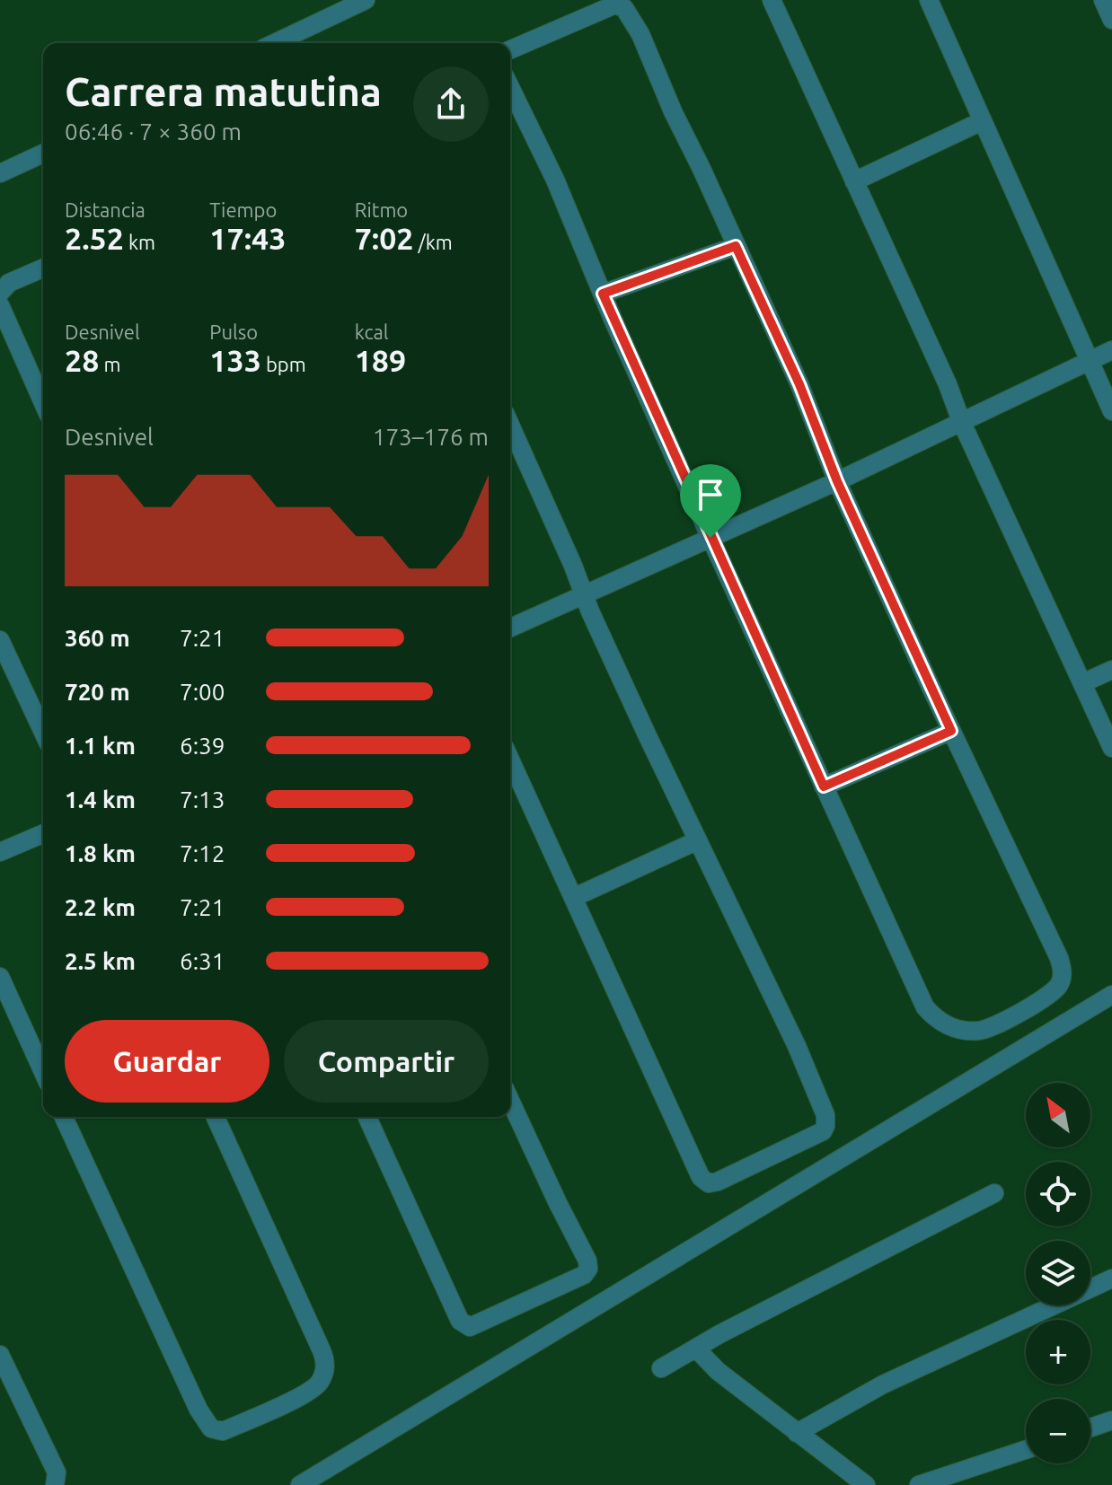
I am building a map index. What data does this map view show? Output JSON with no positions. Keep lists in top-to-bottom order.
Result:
{
  "north": "top left",
  "page": {
    "heading": ["Carrera matutina", "06:46 · 7 × 360 m"],
    "stats": [
      ["Distancia", "2.52 km"],
      ["Tiempo", "17:43"],
      ["Ritmo", "7:02 /km"],
      ["Desnivel", "28 m"],
      ["Pulso", "133 bpm"],
      ["kcal", "189"]
    ],
    "chart": ["Desnivel", "173–176 m"],
    "list": [
      {
        "name": "360 m",
        "note": "7:21"
      },
      {
        "name": "720 m",
        "note": "7:00"
      },
      {
        "name": "1.1 km",
        "note": "6:39"
      },
      {
        "name": "1.4 km",
        "note": "7:13"
      },
      {
        "name": "1.8 km",
        "note": "7:12"
      },
      {
        "name": "2.2 km",
        "note": "7:21"
      },
      {
        "name": "2.5 km",
        "note": "6:31"
      }
    ],
    "buttons": ["Guardar", "Compartir"],
    "map_buttons": ["+", "−"]
  }
}
